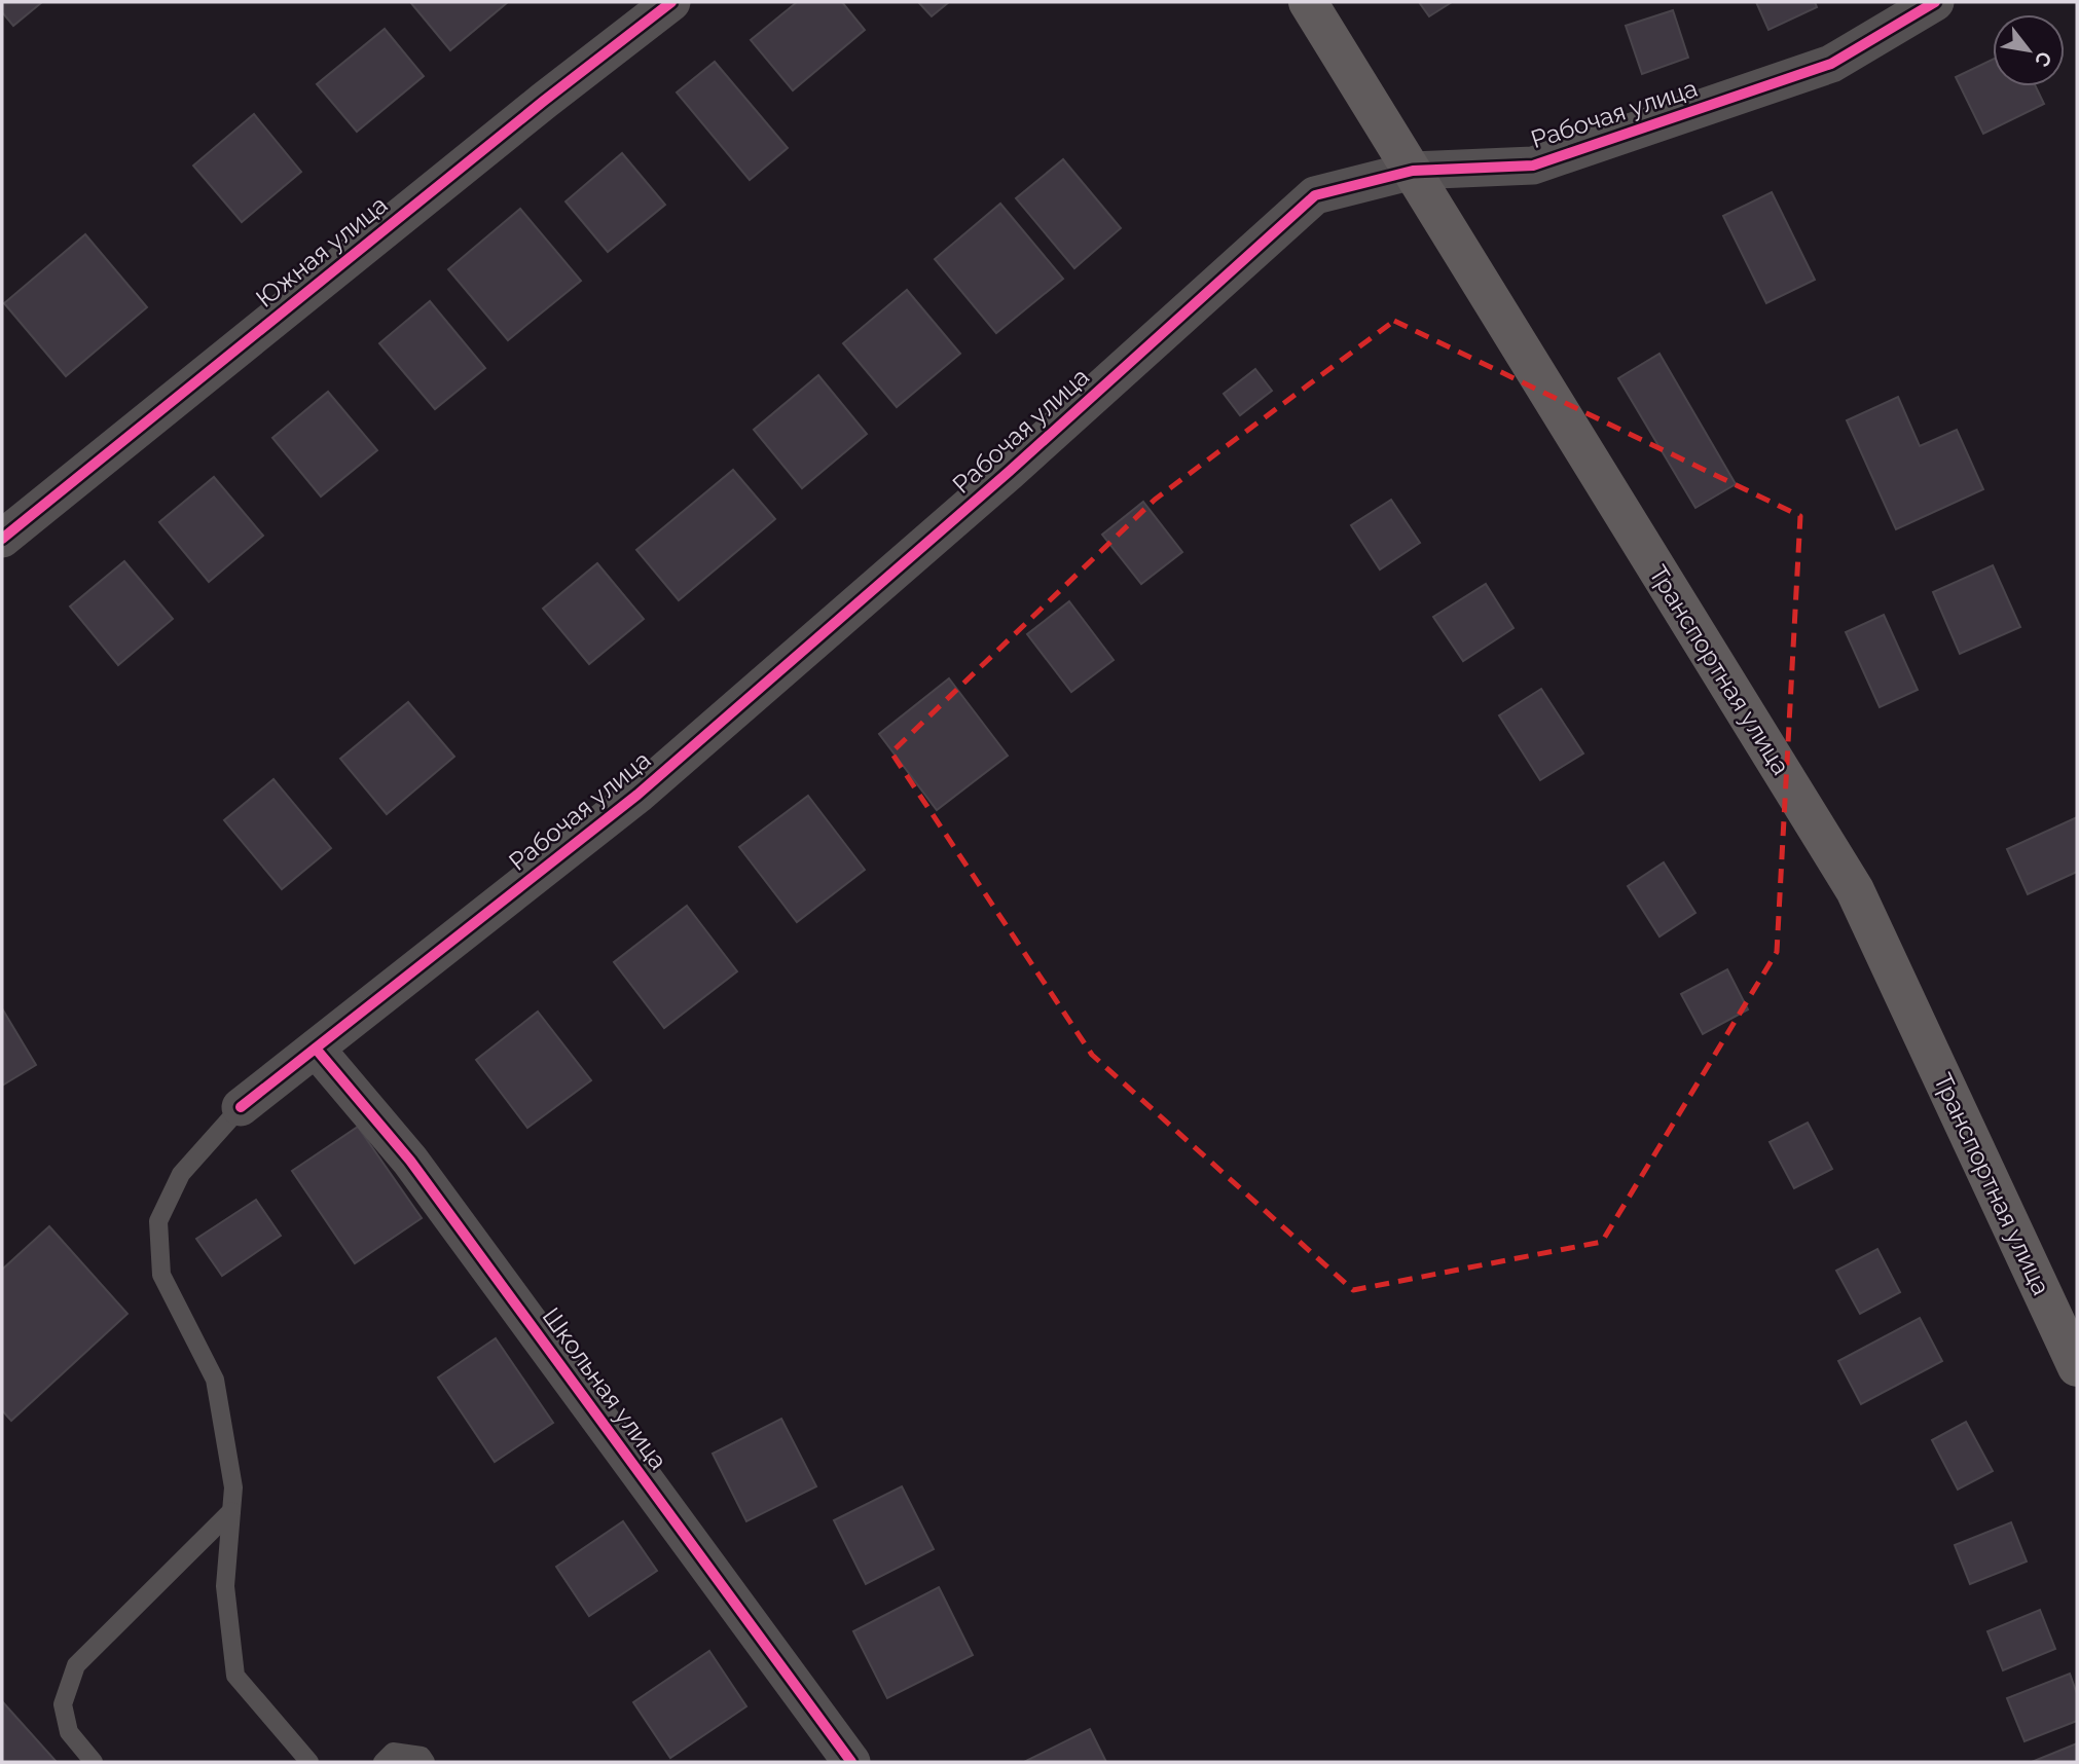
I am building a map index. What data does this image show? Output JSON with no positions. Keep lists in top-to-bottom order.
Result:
{
  "streets": {
    "main road": ["Транспортная улица"],
    "street": ["Рабочая улица", "Южная улица", "Школьная улица"]
  },
  "crossings": [
    ["Рабочая улица", "Транспортная улица"],
    ["Рабочая улица", "Школьная улица"]
  ],
  "north": "bottom right"
}
